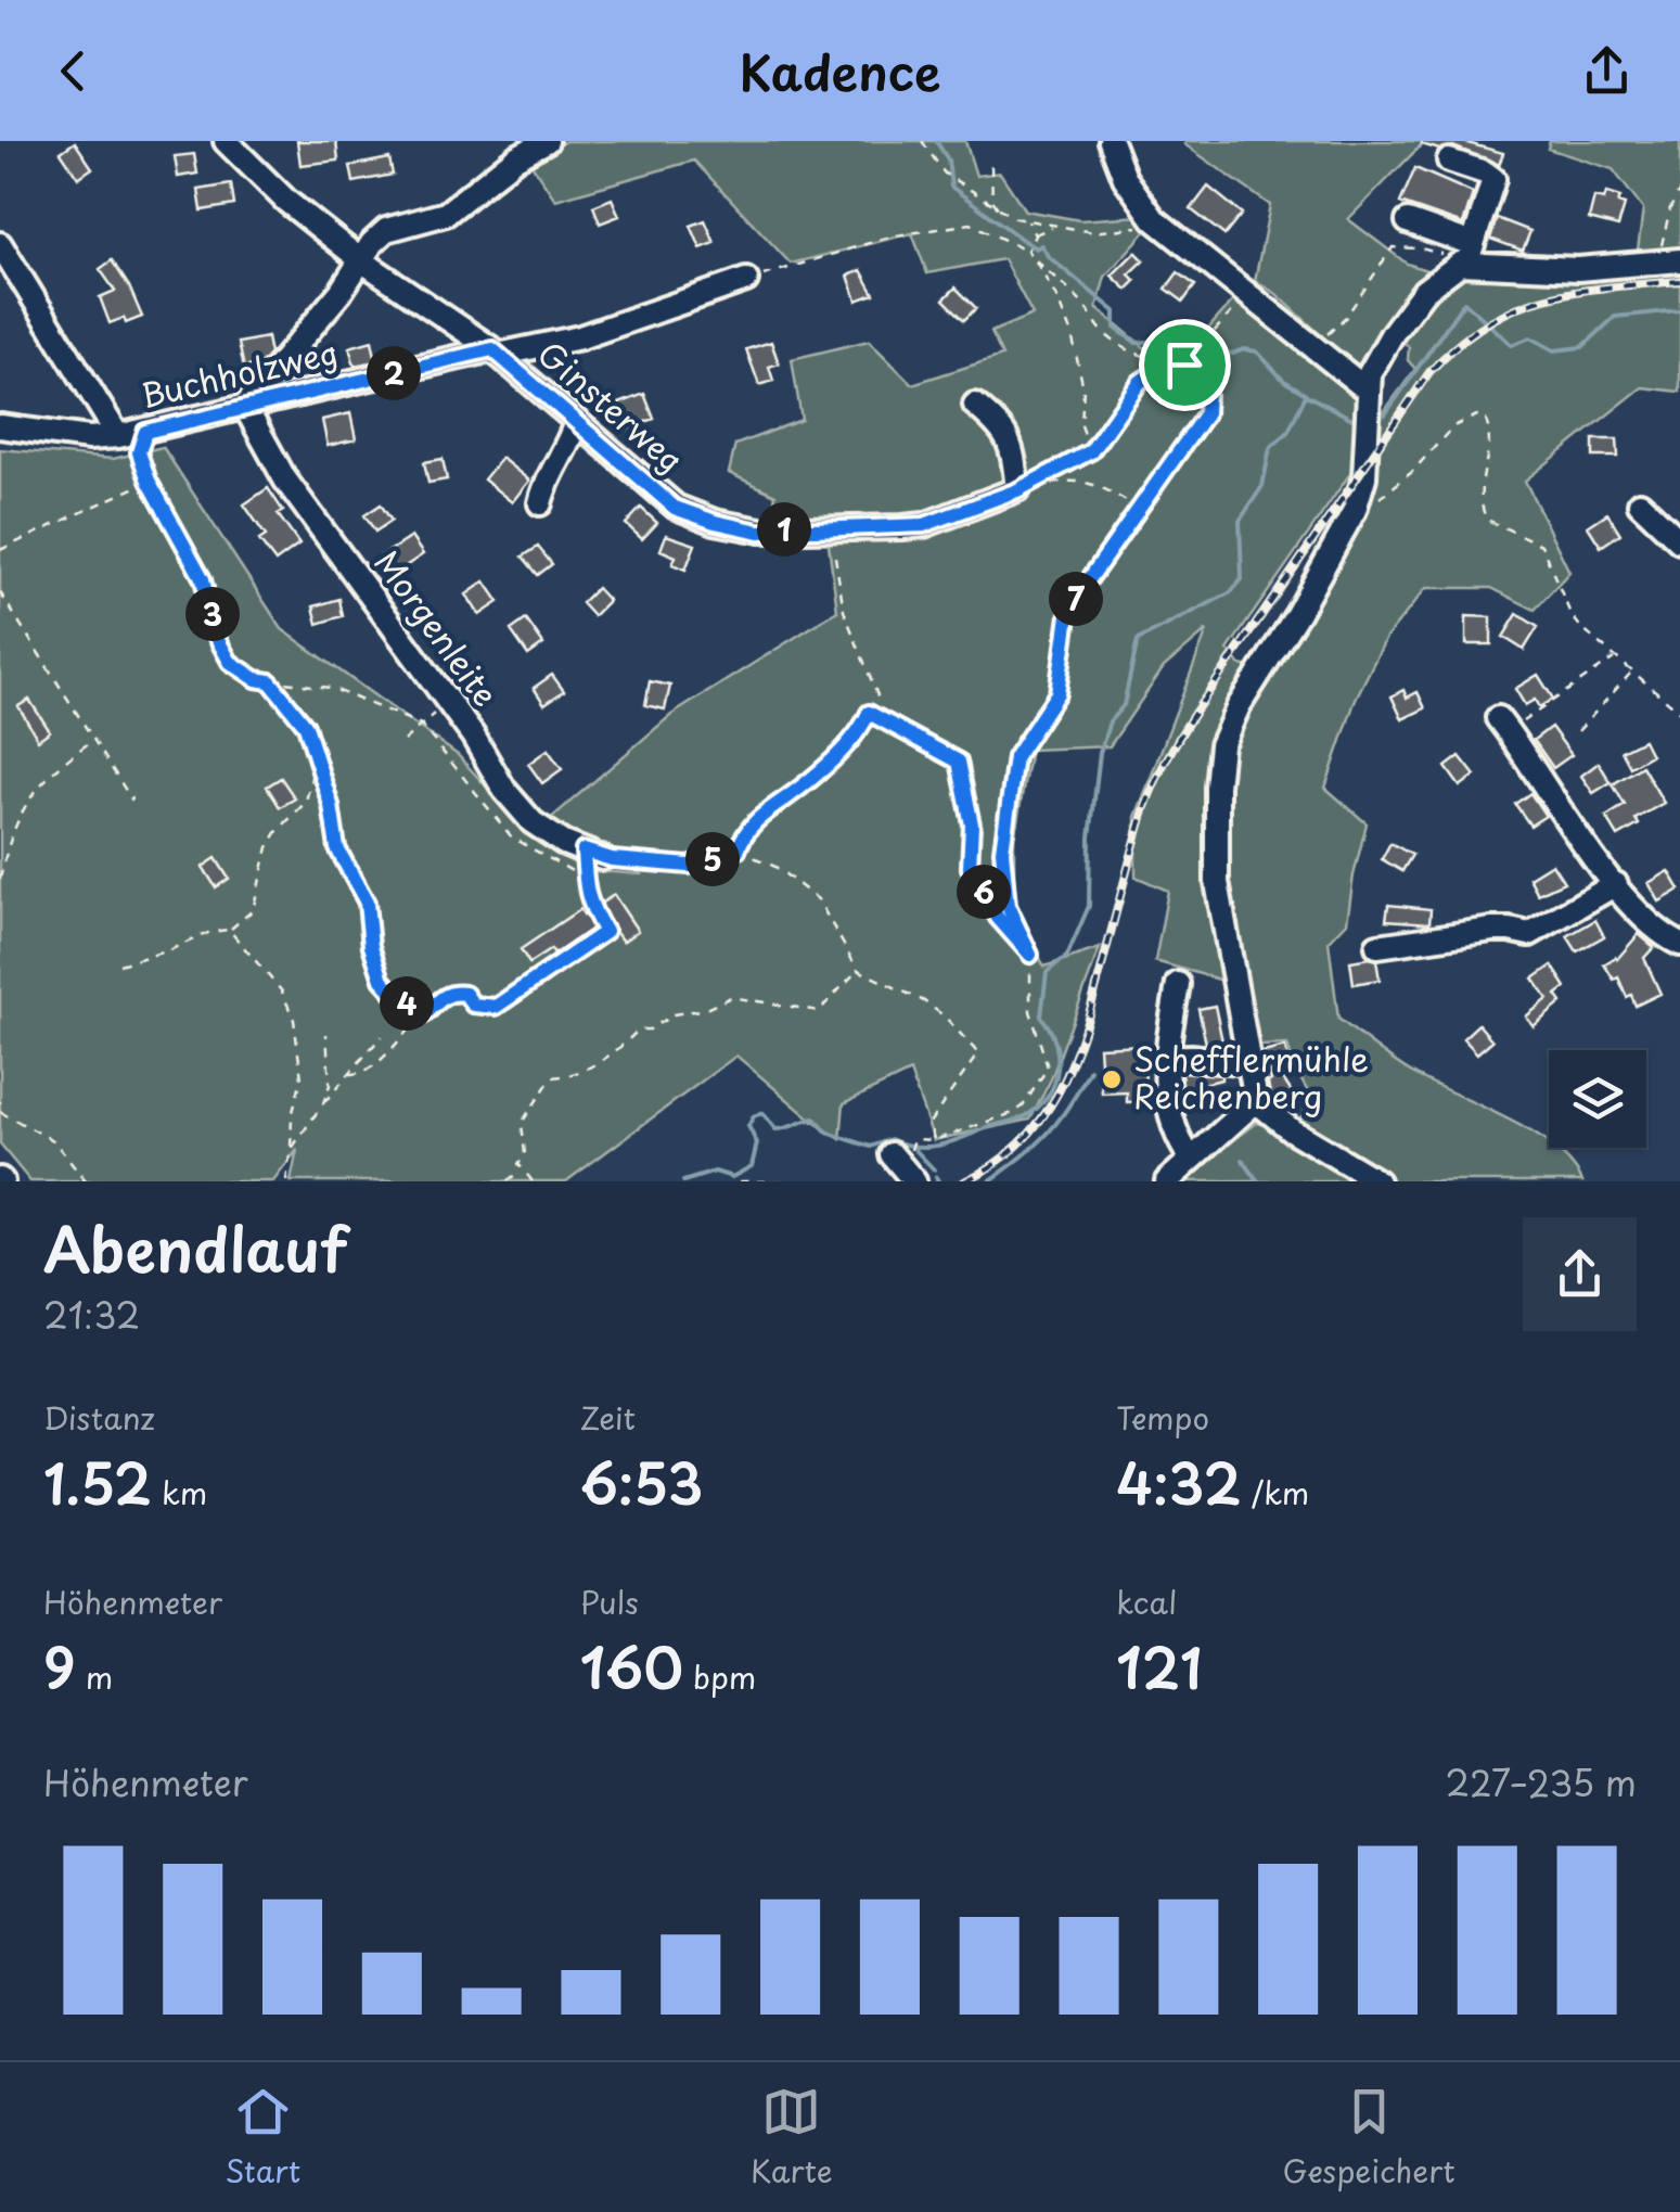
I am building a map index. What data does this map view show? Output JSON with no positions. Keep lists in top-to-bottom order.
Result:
{
  "streets": {
    "street": ["Buchholzweg", "Ginsterweg", "Morgenleite"]
  },
  "crossings": [
    ["Buchholzweg", "Ginsterweg"],
    ["Buchholzweg", "Morgenleite"]
  ],
  "places": ["Schefflermühle Reichenberg"],
  "page": {
    "header": "Kadence",
    "pins": [
      "2",
      "1",
      "7",
      "3",
      "5",
      "6",
      "4"
    ],
    "heading": ["Abendlauf", "21:32"],
    "stats": [
      ["Distanz", "1.52 km"],
      ["Zeit", "6:53"],
      ["Tempo", "4:32 /km"],
      ["Höhenmeter", "9 m"],
      ["Puls", "160 bpm"],
      ["kcal", "121"]
    ],
    "chart": ["Höhenmeter", "227–235 m"],
    "tabs": ["Start", "Karte", "Gespeichert"]
  }
}
